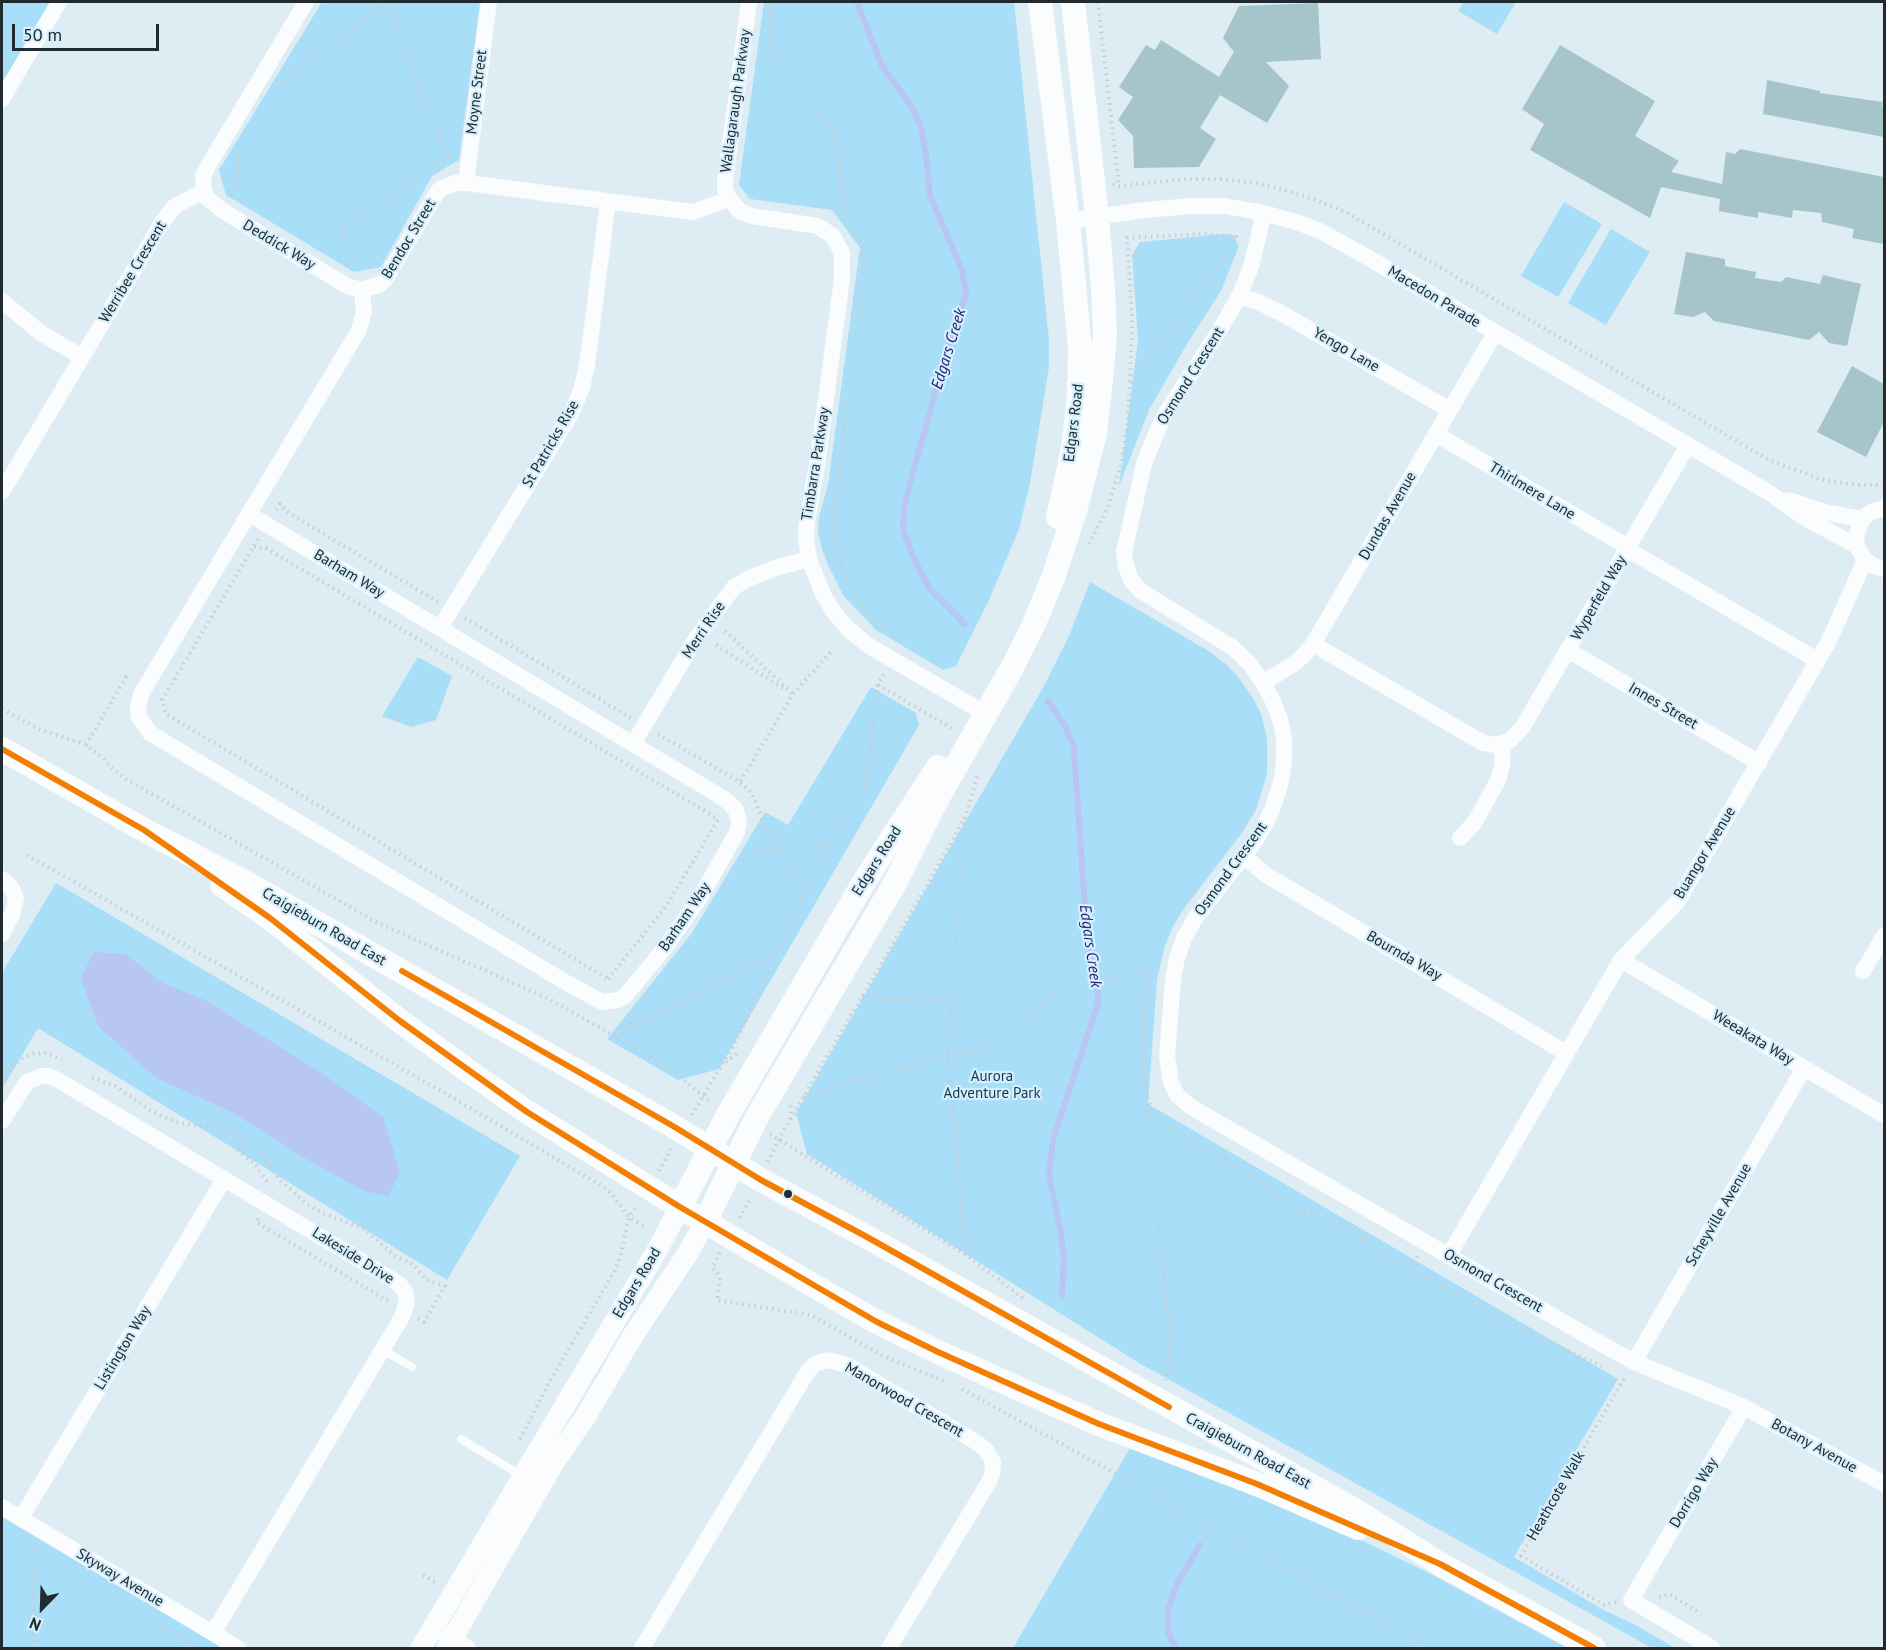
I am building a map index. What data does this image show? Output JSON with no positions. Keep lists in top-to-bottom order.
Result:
{
  "streets": {
    "main road": ["Edgars Road", "Craigieburn Road East"],
    "street": [
      "Moyne Street",
      "Wallagaraugh Parkway",
      "Bendoc Street",
      "Deddick Way",
      "Werribee Crescent",
      "Macedon Parade",
      "Yengo Lane",
      "Osmond Crescent",
      "St Patricks Rise",
      "Timbarra Parkway",
      "Thirlmere Lane",
      "Dundas Avenue",
      "Barham Way",
      "Wyperfeld Way",
      "Merri Rise",
      "Innes Street",
      "Buangor Avenue",
      "Bournda Way",
      "Weeakata Way",
      "Scheyville Avenue",
      "Lakeside Drive",
      "Listington Way",
      "Manorwood Crescent",
      "Botany Avenue",
      "Dorrigo Way",
      "Skyway Avenue"
    ],
    "path": ["Heathcote Walk"]
  },
  "crossings": [
    ["Moyne Street", "Bendoc Street"],
    ["Wallagaraugh Parkway", "Bendoc Street"],
    ["Wallagaraugh Parkway", "Timbarra Parkway"],
    ["Bendoc Street", "Deddick Way"],
    ["Bendoc Street", "St Patricks Rise"],
    ["Bendoc Street", "Timbarra Parkway"],
    ["Deddick Way", "Werribee Crescent"],
    ["Macedon Parade", "Osmond Crescent"],
    ["Macedon Parade", "Edgars Road"],
    ["Macedon Parade", "Dundas Avenue"],
    ["Macedon Parade", "Wyperfeld Way"],
    ["Macedon Parade", "Buangor Avenue"],
    ["Yengo Lane", "Osmond Crescent"],
    ["Yengo Lane", "Dundas Avenue"],
    ["Osmond Crescent", "Dundas Avenue"],
    ["Osmond Crescent", "Buangor Avenue"],
    ["Osmond Crescent", "Bournda Way"],
    ["Osmond Crescent", "Scheyville Avenue"],
    ["Osmond Crescent", "Heathcote Walk"],
    ["Edgars Road", "Timbarra Parkway"],
    ["Edgars Road", "Craigieburn Road East"],
    ["St Patricks Rise", "Barham Way"],
    ["Timbarra Parkway", "Merri Rise"],
    ["Thirlmere Lane", "Dundas Avenue"],
    ["Thirlmere Lane", "Wyperfeld Way"],
    ["Thirlmere Lane", "Buangor Avenue"],
    ["Barham Way", "Merri Rise"],
    ["Wyperfeld Way", "Innes Street"],
    ["Innes Street", "Buangor Avenue"],
    ["Buangor Avenue", "Bournda Way"],
    ["Buangor Avenue", "Weeakata Way"],
    ["Weeakata Way", "Scheyville Avenue"],
    ["Scheyville Avenue", "Heathcote Walk"],
    ["Lakeside Drive", "Listington Way"],
    ["Lakeside Drive", "Skyway Avenue"],
    ["Listington Way", "Skyway Avenue"],
    ["Botany Avenue", "Dorrigo Way"],
    ["Dorrigo Way", "Heathcote Walk"]
  ],
  "water": ["Edgars Creek"],
  "parks": ["Aurora Adventure Park"],
  "scale_bar": "50 m",
  "north": "bottom left"
}
